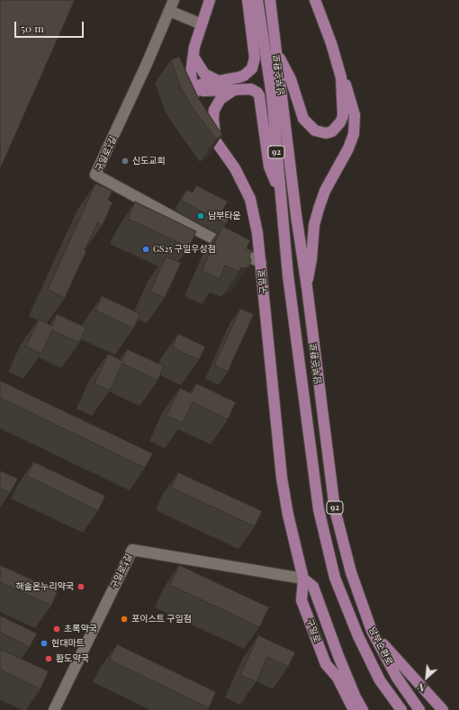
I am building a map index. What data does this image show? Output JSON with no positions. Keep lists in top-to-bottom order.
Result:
{
  "streets": {
    "main road": ["남부순환로", "92", "구일로"],
    "street": ["구일로2길", "구일로4길"]
  },
  "crossings": [
    ["구일로2길", "구일로"],
    ["구일로", "구일로4길"]
  ],
  "places": [
    "신도교회",
    "남부타운",
    "GS25 구일우성점",
    "해솔온누리약국",
    "포이스트 구일점",
    "초록약국",
    "현대마트",
    "환도약국"
  ],
  "scale_bar": "50 m",
  "north": "bottom left"
}
